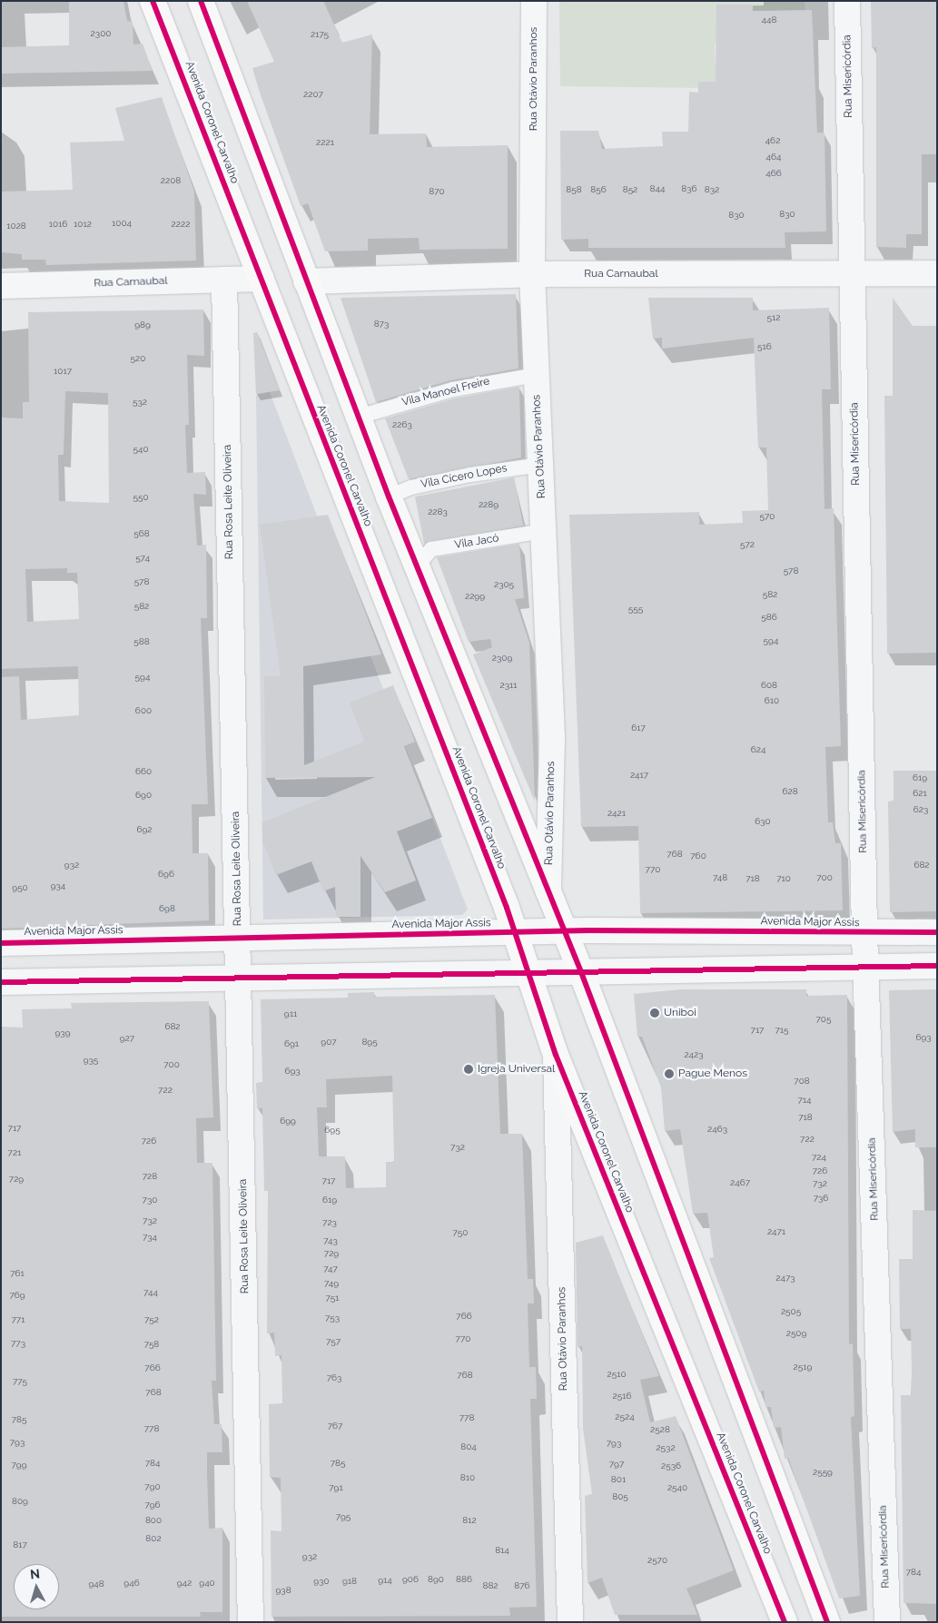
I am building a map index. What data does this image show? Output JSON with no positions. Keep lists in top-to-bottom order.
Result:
{
  "streets": {
    "main road": ["Avenida Coronel Carvalho"],
    "street": [
      "Rua Misericórdia",
      "Rua Otávio Paranhos",
      "Rua Carnaubal",
      "Rua Rosa Leite Oliveira",
      "Avenida Major Assis"
    ],
    "lane": ["Vila Manoel Freire", "Vila Cícero Lopes", "Vila Jacó"]
  },
  "crossings": [
    ["Rua Misericórdia", "Rua Carnaubal"],
    ["Rua Misericórdia", "Avenida Major Assis"],
    ["Rua Otávio Paranhos", "Avenida Coronel Carvalho"],
    ["Rua Otávio Paranhos", "Rua Carnaubal"],
    ["Rua Otávio Paranhos", "Vila Manoel Freire"],
    ["Rua Otávio Paranhos", "Vila Cícero Lopes"],
    ["Rua Otávio Paranhos", "Vila Jacó"],
    ["Avenida Coronel Carvalho", "Rua Carnaubal"],
    ["Avenida Coronel Carvalho", "Avenida Major Assis"],
    ["Rua Carnaubal", "Rua Rosa Leite Oliveira"],
    ["Rua Rosa Leite Oliveira", "Avenida Major Assis"]
  ],
  "places": ["Uniboi", "Igreja Universal", "Pague Menos"],
  "house_numbers": [
    "448",
    "2300",
    "2175",
    "2207",
    "462",
    "2221",
    "464",
    "466",
    "2208",
    "844",
    "836",
    "858",
    "856",
    "852",
    "832",
    "870",
    "830",
    "830",
    "1004",
    "1016",
    "1012",
    "2222",
    "1028",
    "512",
    "873",
    "989",
    "516",
    "520",
    "1017",
    "532",
    "2263",
    "540",
    "550",
    "2289",
    "2283",
    "570",
    "568",
    "572",
    "574",
    "578",
    "578",
    "2305",
    "582",
    "2299",
    "582",
    "555",
    "586",
    "594",
    "588",
    "2309",
    "594",
    "2311",
    "608",
    "610",
    "600",
    "617",
    "624",
    "660",
    "2417",
    "619",
    "628",
    "621",
    "690",
    "623",
    "2421",
    "630",
    "692",
    "768",
    "760",
    "932",
    "682",
    "770",
    "696",
    "748",
    "700",
    "718",
    "710",
    "934",
    "950",
    "698",
    "911",
    "705",
    "682",
    "717",
    "715",
    "939",
    "693",
    "927",
    "907",
    "895",
    "691",
    "2423",
    "935",
    "700",
    "693",
    "708",
    "722",
    "714",
    "718",
    "699",
    "717",
    "2463",
    "695",
    "722",
    "726",
    "732",
    "721",
    "724",
    "726",
    "728",
    "729",
    "717",
    "2467",
    "732",
    "736",
    "730",
    "619",
    "732",
    "723",
    "2471",
    "750",
    "734",
    "743",
    "729",
    "747",
    "761",
    "2473",
    "749",
    "744",
    "769",
    "751",
    "2505",
    "766",
    "753",
    "771",
    "752",
    "2509",
    "770",
    "757",
    "773",
    "758",
    "2519",
    "766",
    "2510",
    "768",
    "763",
    "775",
    "768",
    "2516",
    "2524",
    "778",
    "785",
    "767",
    "778",
    "2528",
    "793",
    "793",
    "804",
    "2532",
    "784",
    "785",
    "797",
    "799",
    "2536",
    "2559",
    "810",
    "801",
    "790",
    "791",
    "2540",
    "805",
    "809",
    "796",
    "795",
    "800",
    "812",
    "802",
    "817",
    "814",
    "932",
    "2570",
    "784",
    "906",
    "890",
    "886",
    "914",
    "930",
    "918",
    "946",
    "942",
    "940",
    "948",
    "882",
    "876",
    "938"
  ],
  "north": "top"
}
